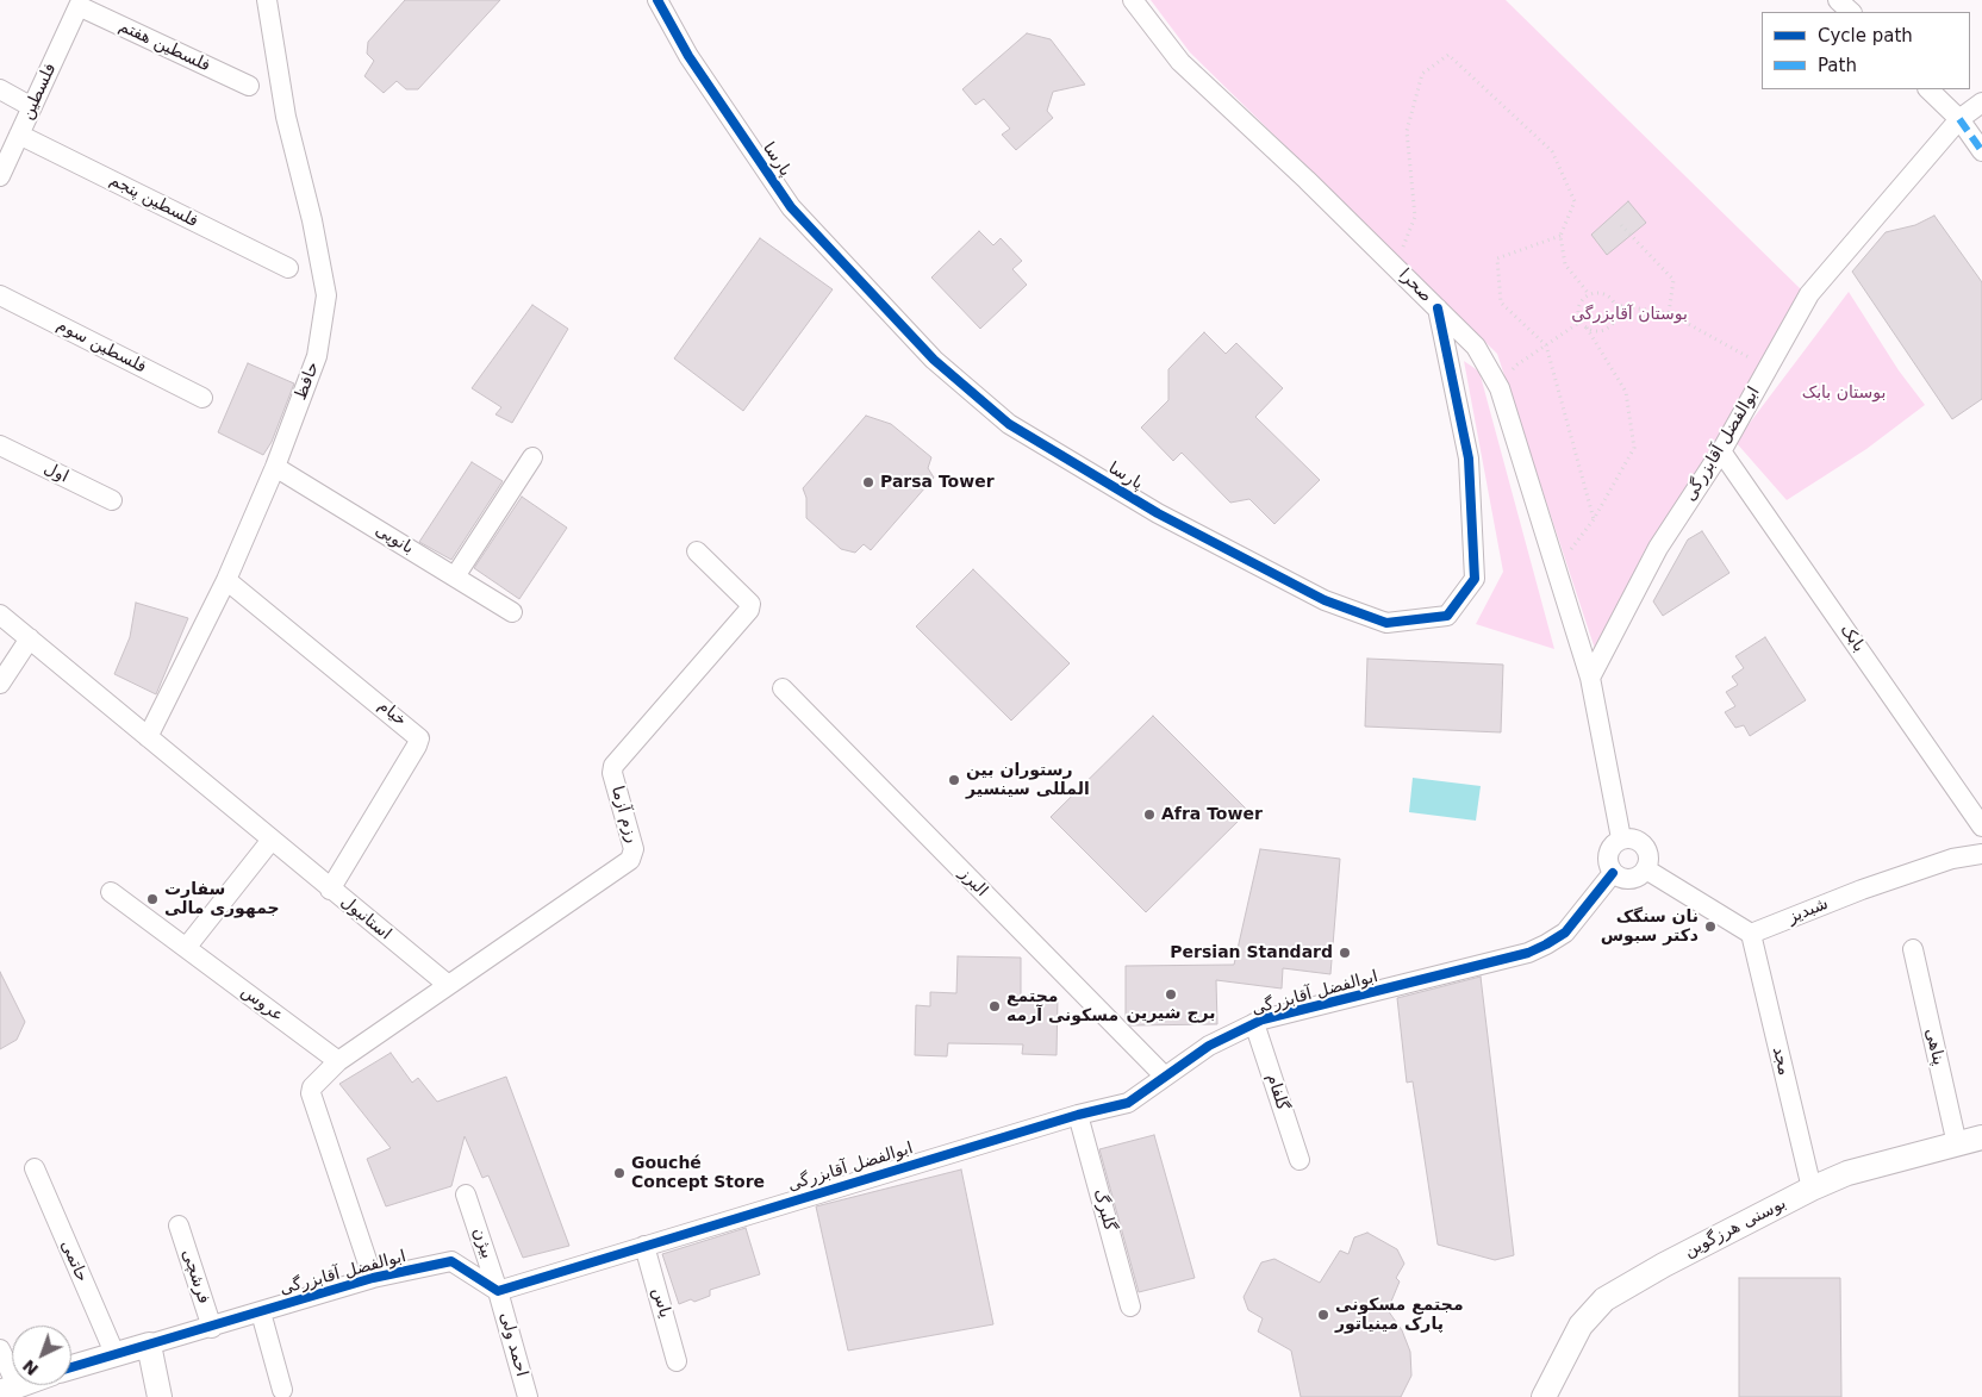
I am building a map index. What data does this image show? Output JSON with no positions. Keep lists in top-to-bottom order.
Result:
{
  "streets": {
    "street": [
      "فلسطین هفتم",
      "فلسطین",
      "پارسا",
      "فلسطین پنجم",
      "صحرا",
      "فلسطین سوم",
      "حافظ",
      "ابوالفضل آقابزرگی",
      "اول",
      "بانویی",
      "بابک",
      "خیام",
      "رزم آزما",
      "البرز",
      "شبدیز",
      "استانبول",
      "عروس",
      "پناهی",
      "مجد",
      "گلفام",
      "گلبرگ",
      "بوسنی هرزگوین",
      "بیژن",
      "حاتمی",
      "فرشچی",
      "یاس",
      "احمد ولی"
    ]
  },
  "crossings": [
    ["فلسطین هفتم", "فلسطین"],
    ["فلسطین", "فلسطین پنجم"],
    ["پارسا", "صحرا"],
    ["صحرا", "ابوالفضل آقابزرگی"],
    ["حافظ", "بانویی"],
    ["حافظ", "خیام"],
    ["حافظ", "استانبول"],
    ["ابوالفضل آقابزرگی", "بابک"],
    ["ابوالفضل آقابزرگی", "البرز"],
    ["ابوالفضل آقابزرگی", "گلفام"],
    ["ابوالفضل آقابزرگی", "گلبرگ"],
    ["ابوالفضل آقابزرگی", "بیژن"],
    ["ابوالفضل آقابزرگی", "حاتمی"],
    ["ابوالفضل آقابزرگی", "فرشچی"],
    ["ابوالفضل آقابزرگی", "یاس"],
    ["ابوالفضل آقابزرگی", "احمد ولی"],
    ["خیام", "استانبول"],
    ["رزم آزما", "استانبول"],
    ["شبدیز", "مجد"],
    ["پناهی", "بوسنی هرزگوین"],
    ["مجد", "بوسنی هرزگوین"],
    ["بیژن", "احمد ولی"]
  ],
  "parks": ["بوستان آقابزرگی", "بوستان بابک"],
  "places": [
    "Parsa Tower",
    "رستوران بین المللی سینسیر",
    "Afra Tower",
    "سفارت جمهوری مالی",
    "نان سنگک دکتر سبوس",
    "Persian Standard",
    "برج شیرین",
    "مجتمع مسکونی آرمه",
    "Gouché Concept Store",
    "مجتمع مسکونی پارک مینیاتور"
  ],
  "legend": ["Cycle path", "Path"],
  "north": "bottom left"
}
